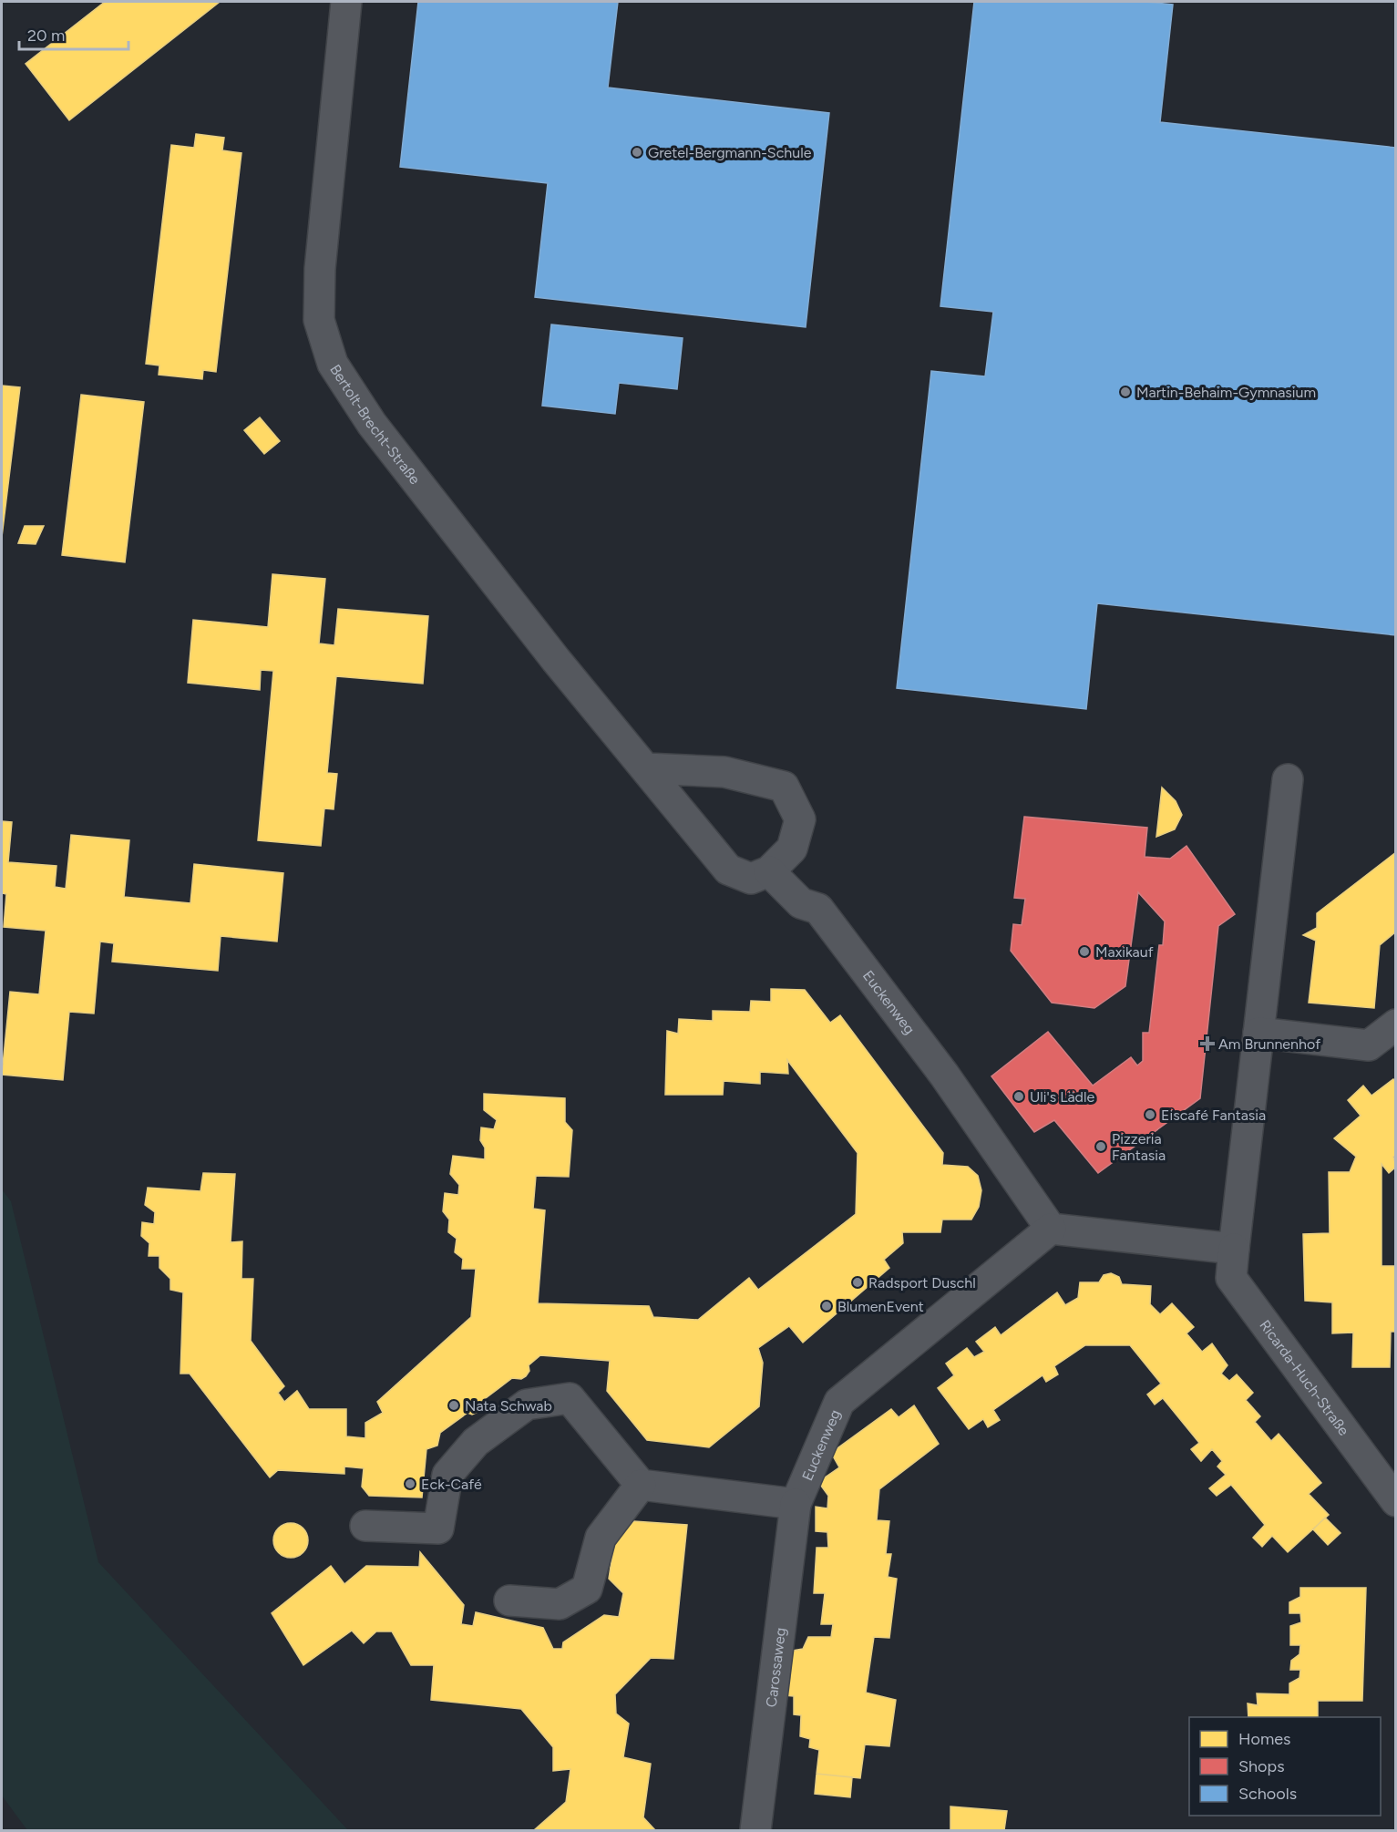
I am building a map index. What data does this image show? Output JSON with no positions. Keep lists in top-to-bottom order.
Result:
{
  "streets": {
    "street": [
      "Bertolt-Brecht-Straße",
      "Euckenweg",
      "Ricarda-Huch-Straße",
      "Carossaweg"
    ]
  },
  "crossings": [
    ["Bertolt-Brecht-Straße", "Euckenweg"],
    ["Euckenweg", "Carossaweg"]
  ],
  "places": {
    "other": [
      "Gretel-Bergmann-Schule",
      "Martin-Behaim-Gymnasium",
      "Maxikauf",
      "Uli's Lädle",
      "Eiscafé Fantasia",
      "Pizzeria Fantasia",
      "Radsport Duschl",
      "BlumenEvent",
      "Nata Schwab",
      "Eck-Café"
    ],
    "health": ["Am Brunnenhof"]
  },
  "legend": ["Homes", "Shops", "Schools"],
  "scale_bar": "20 m"
}
